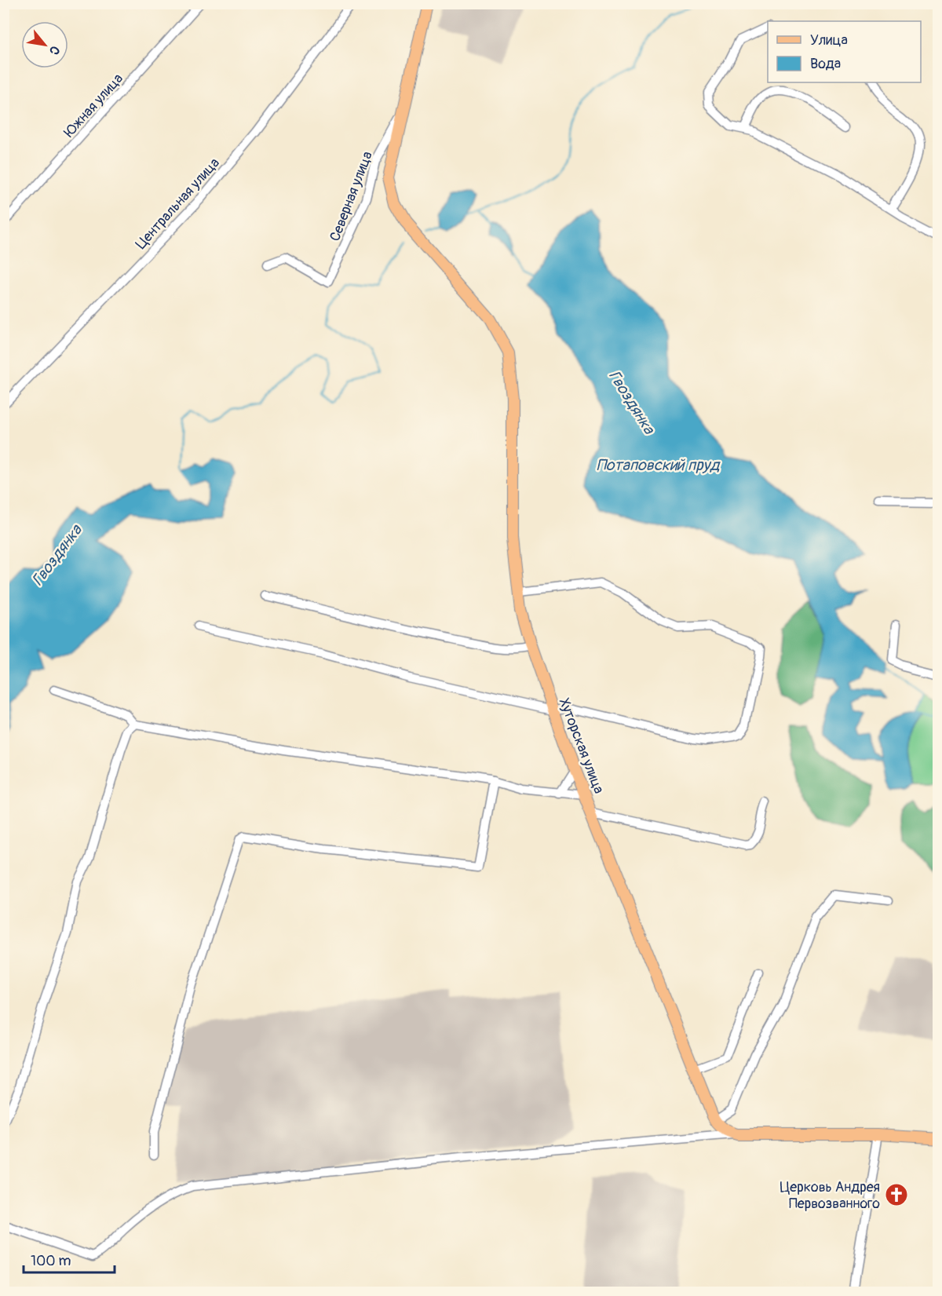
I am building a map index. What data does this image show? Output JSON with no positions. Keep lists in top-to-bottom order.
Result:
{
  "streets": {
    "main road": ["Хуторская улица"],
    "street": ["Южная улица", "Северная улица", "Центральная улица"]
  },
  "crossings": [
    ["Северная улица", "Хуторская улица"]
  ],
  "water": ["Гвоздянка", "Потаповский пруд"],
  "places": {
    "church": ["Церковь Андрея Первозванного"]
  },
  "legend": ["Улица", "Вода"],
  "scale_bar": "100 m",
  "north": "bottom right"
}
